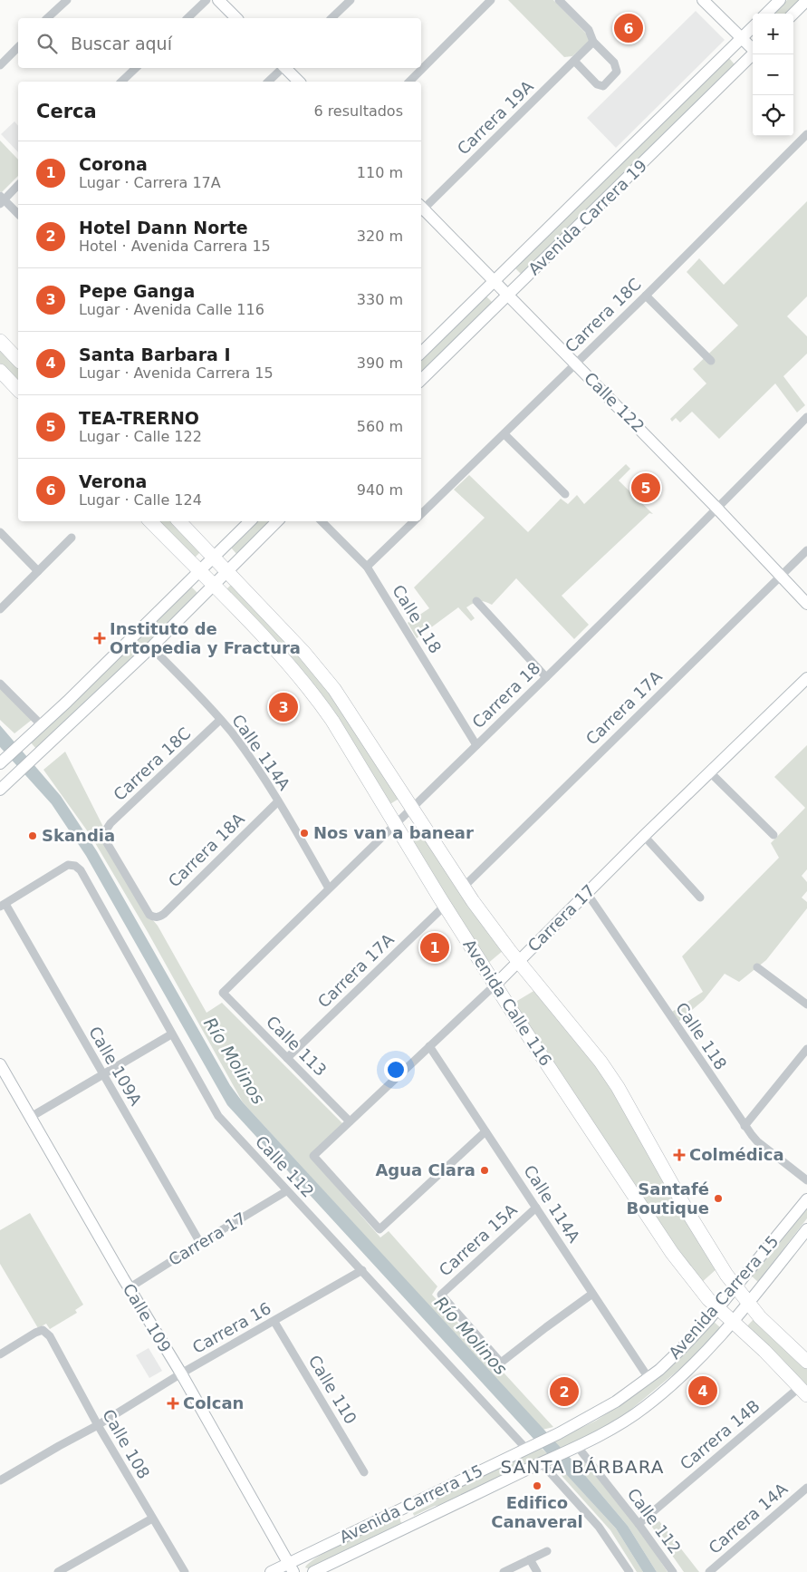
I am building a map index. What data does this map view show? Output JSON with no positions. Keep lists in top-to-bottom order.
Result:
{
  "streets": {
    "main road": [
      "Avenida Carrera 19",
      "Calle 122",
      "Carrera 17",
      "Avenida Calle 116",
      "Avenida Carrera 15",
      "Calle 109"
    ],
    "street": [
      "Carrera 19A",
      "Carrera 18C",
      "Calle 118",
      "Carrera 18",
      "Carrera 17A",
      "Calle 114A",
      "Carrera 18A",
      "Calle 113",
      "Calle 109A",
      "Calle 112",
      "Carrera 15A",
      "Carrera 16",
      "Calle 110",
      "Carrera 14B",
      "Calle 108",
      "Carrera 14A"
    ]
  },
  "crossings": [
    ["Avenida Carrera 19", "Calle 122"],
    ["Carrera 18C", "Calle 122"],
    ["Carrera 18C", "Calle 118"],
    ["Carrera 18C", "Calle 114A"],
    ["Carrera 18C", "Carrera 18A"],
    ["Calle 122", "Carrera 18"],
    ["Calle 122", "Carrera 17A"],
    ["Calle 118", "Carrera 18"],
    ["Calle 118", "Carrera 17"],
    ["Carrera 18", "Calle 114A"],
    ["Carrera 18", "Avenida Calle 116"],
    ["Carrera 18", "Calle 113"],
    ["Carrera 17A", "Avenida Calle 116"],
    ["Carrera 17A", "Calle 113"],
    ["Calle 114A", "Carrera 18A"],
    ["Calle 114A", "Carrera 17"],
    ["Calle 114A", "Calle 112"],
    ["Calle 114A", "Carrera 15A"],
    ["Calle 114A", "Avenida Carrera 15"],
    ["Carrera 17", "Avenida Calle 116"],
    ["Carrera 17", "Calle 113"],
    ["Carrera 17", "Calle 109A"],
    ["Carrera 17", "Calle 112"],
    ["Carrera 17", "Calle 109"],
    ["Avenida Calle 116", "Avenida Carrera 15"],
    ["Avenida Calle 116", "Carrera 14B"],
    ["Calle 109A", "Calle 112"],
    ["Calle 112", "Avenida Carrera 15"],
    ["Calle 112", "Carrera 16"],
    ["Calle 112", "Carrera 14B"],
    ["Avenida Carrera 15", "Calle 109"],
    ["Calle 109", "Carrera 16"],
    ["Carrera 16", "Calle 110"],
    ["Carrera 16", "Calle 108"]
  ],
  "districts": ["SANTA BÁRBARA"],
  "water": ["Río Molinos"],
  "places": {
    "health": ["Instituto de Ortopedia y Fractura", "Colmédica", "Colcan"],
    "other": [
      "Nos van a banear",
      "Skandia",
      "Agua Clara",
      "Santafé Boutique",
      "Edifico Canaveral"
    ]
  },
  "page": {
    "pins": [
      "6",
      "5",
      "3",
      "1",
      "4",
      "2"
    ],
    "map_buttons": ["+", "−"],
    "search": "Buscar aquí",
    "heading": ["Cerca", "6 resultados"],
    "list": [
      {
        "mark": "1",
        "name": "Corona",
        "note": "Lugar · Carrera 17A",
        "value": "110 m"
      },
      {
        "mark": "2",
        "name": "Hotel Dann Norte",
        "note": "Hotel · Avenida Carrera 15",
        "value": "320 m"
      },
      {
        "mark": "3",
        "name": "Pepe Ganga",
        "note": "Lugar · Avenida Calle 116",
        "value": "330 m"
      },
      {
        "mark": "4",
        "name": "Santa Barbara I",
        "note": "Lugar · Avenida Carrera 15",
        "value": "390 m"
      },
      {
        "mark": "5",
        "name": "TEA-TRERNO",
        "note": "Lugar · Calle 122",
        "value": "560 m"
      },
      {
        "mark": "6",
        "name": "Verona",
        "note": "Lugar · Calle 124",
        "value": "940 m"
      }
    ]
  }
}
